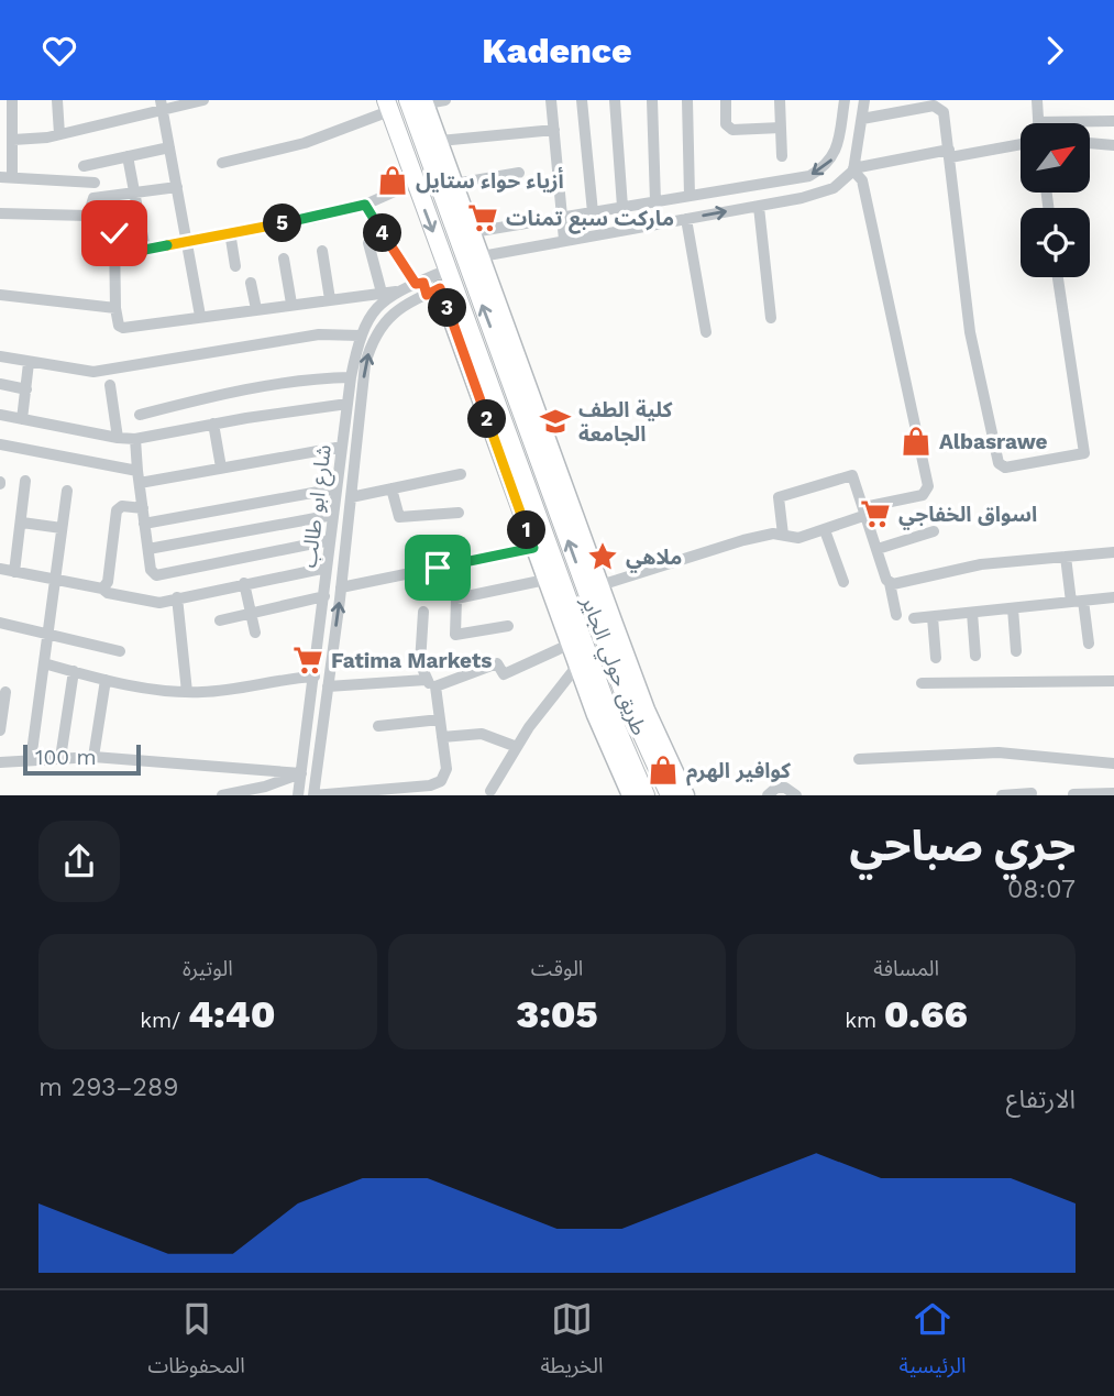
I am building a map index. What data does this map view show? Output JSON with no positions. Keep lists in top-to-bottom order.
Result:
{
  "streets": {
    "highway": ["طريق حولي الجاير"],
    "street": ["شارع ابو طالب"]
  },
  "crossings": [
    ["شارع ابو طالب", "طريق حولي الجاير"]
  ],
  "places": {
    "shop": ["أزياء حواء ستايل", "Albasrawe", "كوافير الهرم"],
    "supermarket": ["ماركت سبع تمنات", "اسواق الخفاجي", "Fatima Markets"],
    "school or university": ["كلية الطف الجامعة"],
    "place": ["ملاهي"]
  },
  "scale_bar": "100 m",
  "north": "top right",
  "page": {
    "header": "Kadence",
    "pins": [
      "5",
      "4",
      "3",
      "2",
      "1"
    ],
    "scale": "100 m",
    "heading": ["جري صباحي", "08:07"],
    "stats": [
      ["المسافة", "0.66 km"],
      ["الوقت", "3:05"],
      ["الوتيرة", "4:40 /km"]
    ],
    "chart": ["الارتفاع", "289–293 m"],
    "tabs": ["الرئيسية", "الخريطة", "المحفوظات"]
  }
}
